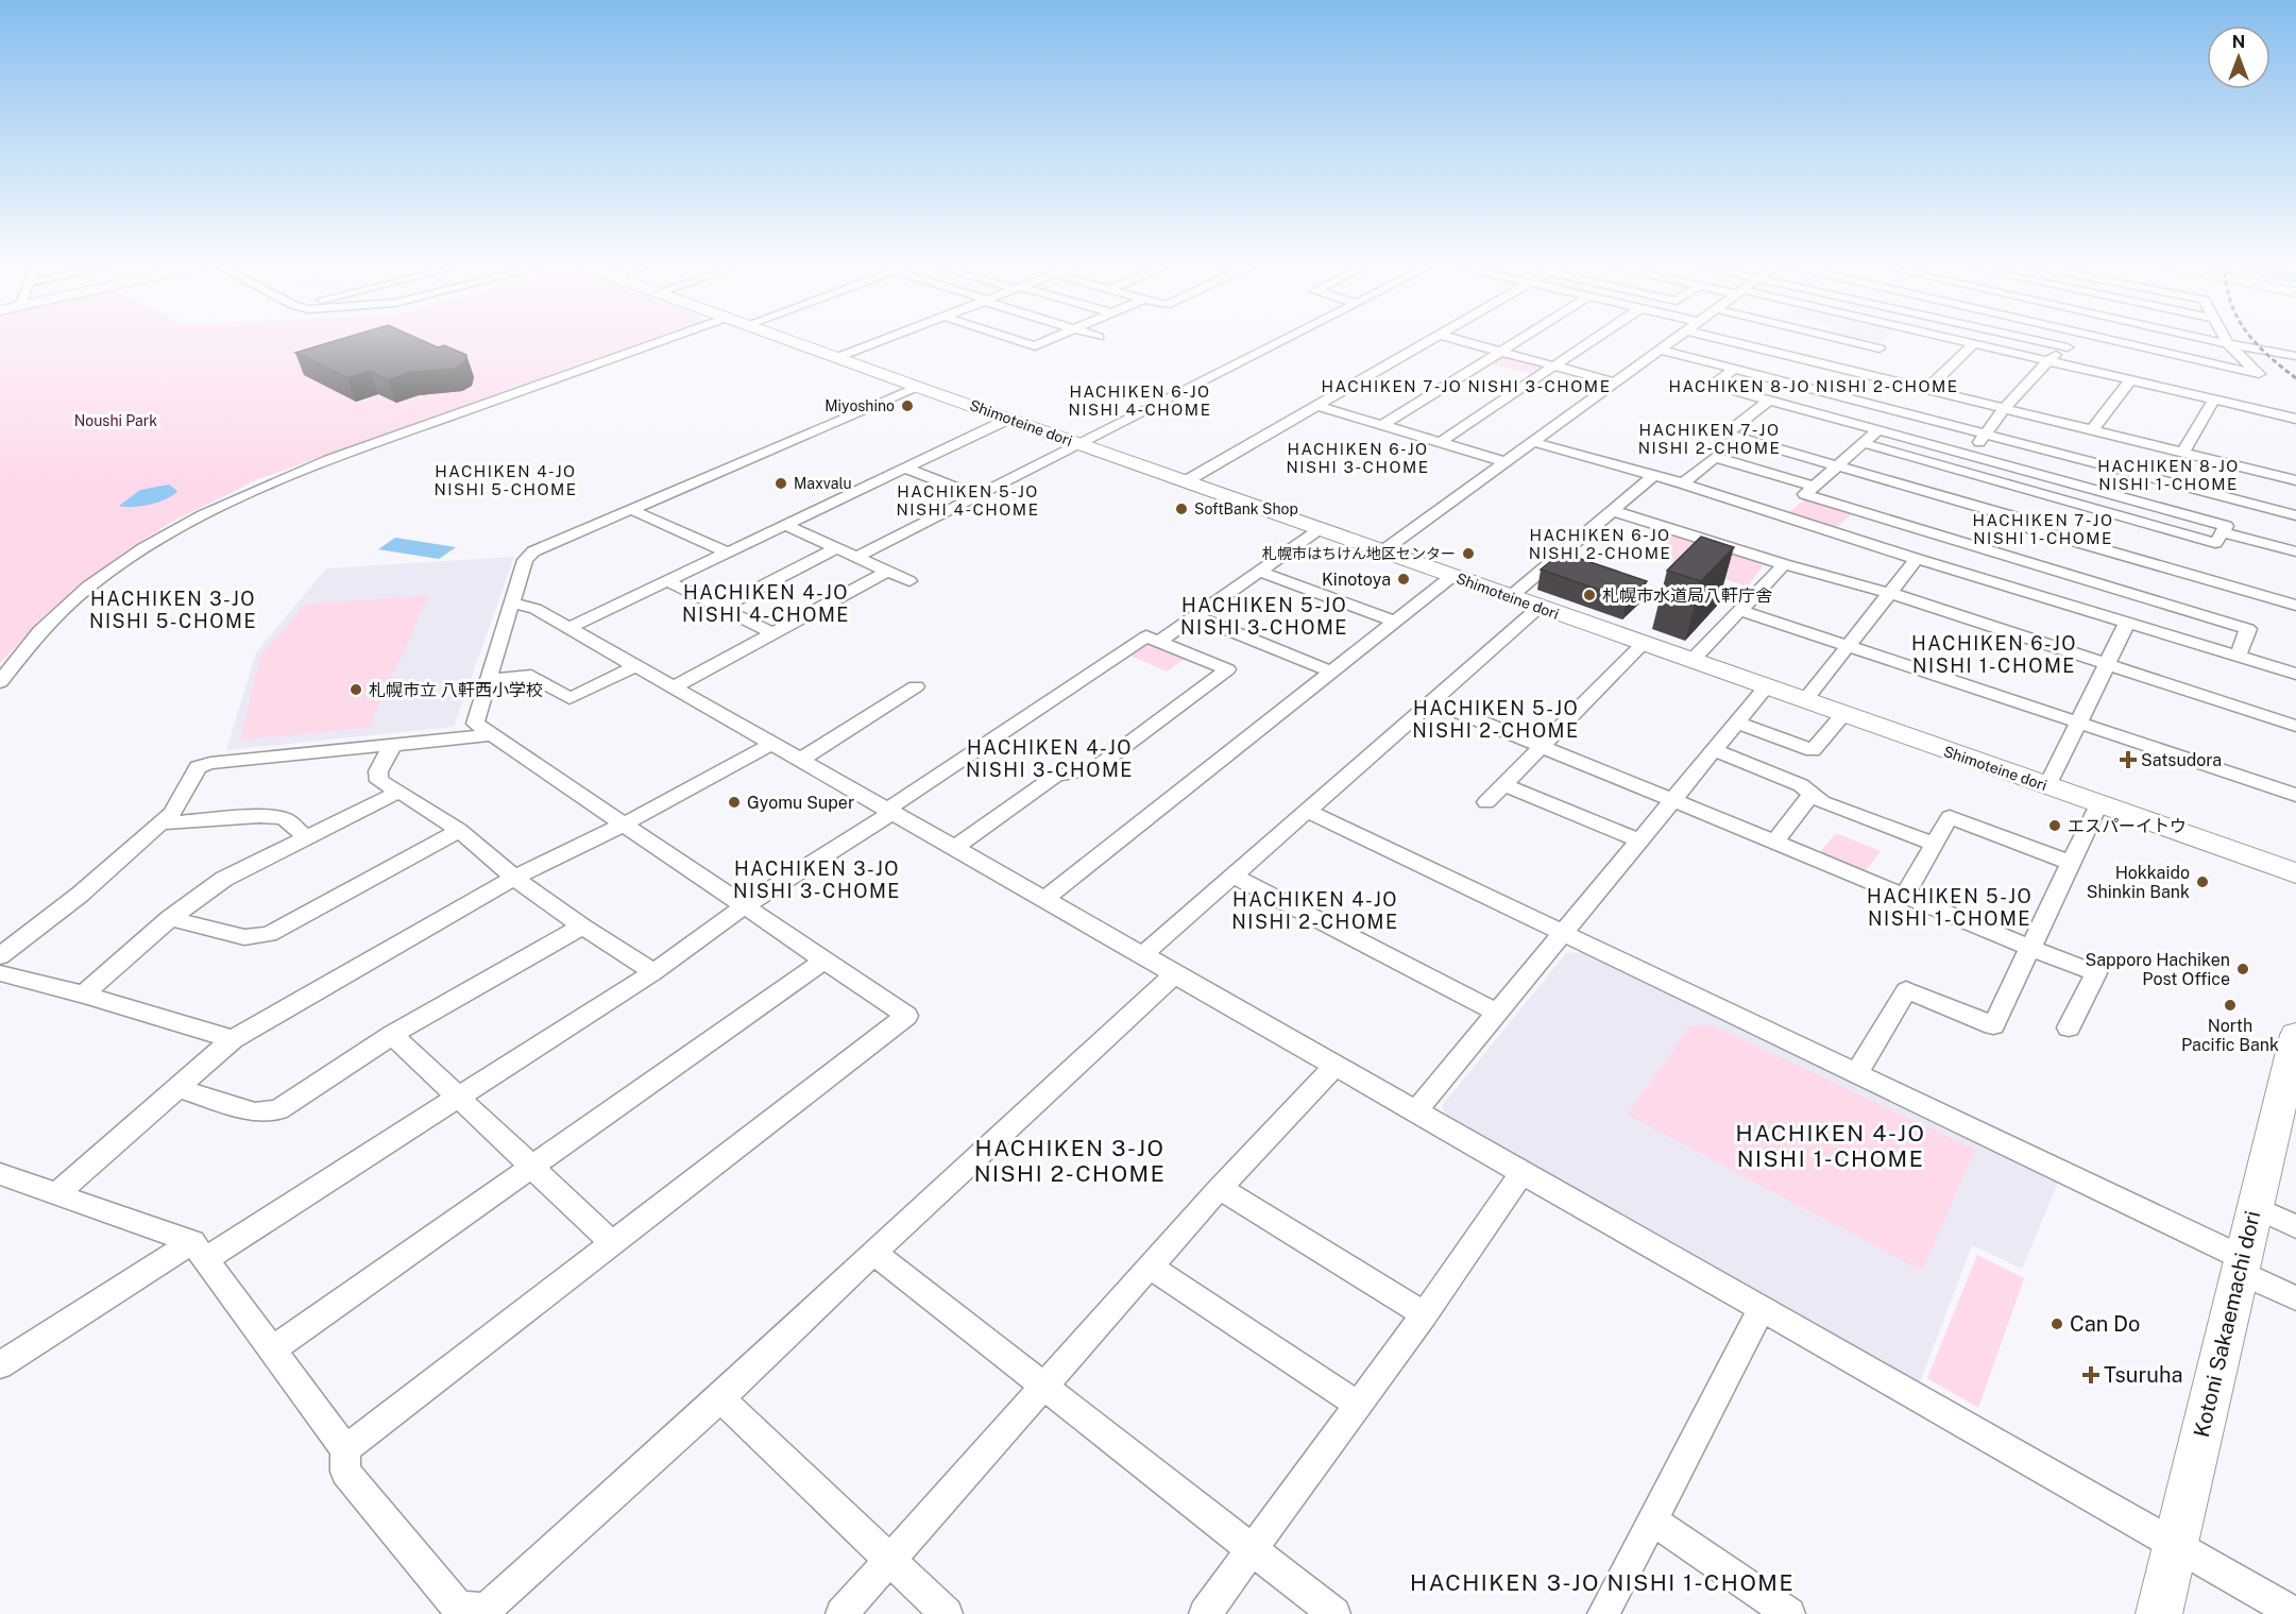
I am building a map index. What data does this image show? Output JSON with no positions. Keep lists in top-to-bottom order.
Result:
{
  "streets": {
    "main road": ["Shimoteine dori", "Kotoni Sakaemachi dori"]
  },
  "districts": [
    "HACHIKEN 7-JO NISHI 3-CHOME",
    "HACHIKEN 8-JO NISHI 2-CHOME",
    "HACHIKEN 6-JO NISHI 4-CHOME",
    "HACHIKEN 7-JO NISHI 2-CHOME",
    "HACHIKEN 6-JO NISHI 3-CHOME",
    "HACHIKEN 8-JO NISHI 1-CHOME",
    "HACHIKEN 4-JO NISHI 5-CHOME",
    "HACHIKEN 5-JO NISHI 4-CHOME",
    "HACHIKEN 7-JO NISHI 1-CHOME",
    "HACHIKEN 6-JO NISHI 2-CHOME",
    "HACHIKEN 4-JO NISHI 4-CHOME",
    "HACHIKEN 3-JO NISHI 5-CHOME",
    "HACHIKEN 5-JO NISHI 3-CHOME",
    "HACHIKEN 6-JO NISHI 1-CHOME",
    "HACHIKEN 5-JO NISHI 2-CHOME",
    "HACHIKEN 4-JO NISHI 3-CHOME",
    "HACHIKEN 3-JO NISHI 3-CHOME",
    "HACHIKEN 5-JO NISHI 1-CHOME",
    "HACHIKEN 4-JO NISHI 2-CHOME",
    "HACHIKEN 4-JO NISHI 1-CHOME",
    "HACHIKEN 3-JO NISHI 2-CHOME",
    "HACHIKEN 3-JO NISHI 1-CHOME"
  ],
  "parks": ["Noushi Park"],
  "places": {
    "other": [
      "Miyoshino",
      "Maxvalu",
      "SoftBank Shop",
      "札幌市はちけん地区センター",
      "Kinotoya",
      "札幌市水道局八軒庁舎",
      "札幌市立 八軒西小学校",
      "Gyomu Super",
      "エスパーイトウ",
      "Hokkaido Shinkin Bank",
      "Sapporo Hachiken Post Office",
      "North Pacific Bank",
      "Can Do"
    ],
    "health": ["Satsudora", "Tsuruha"]
  },
  "north": "top"
}
